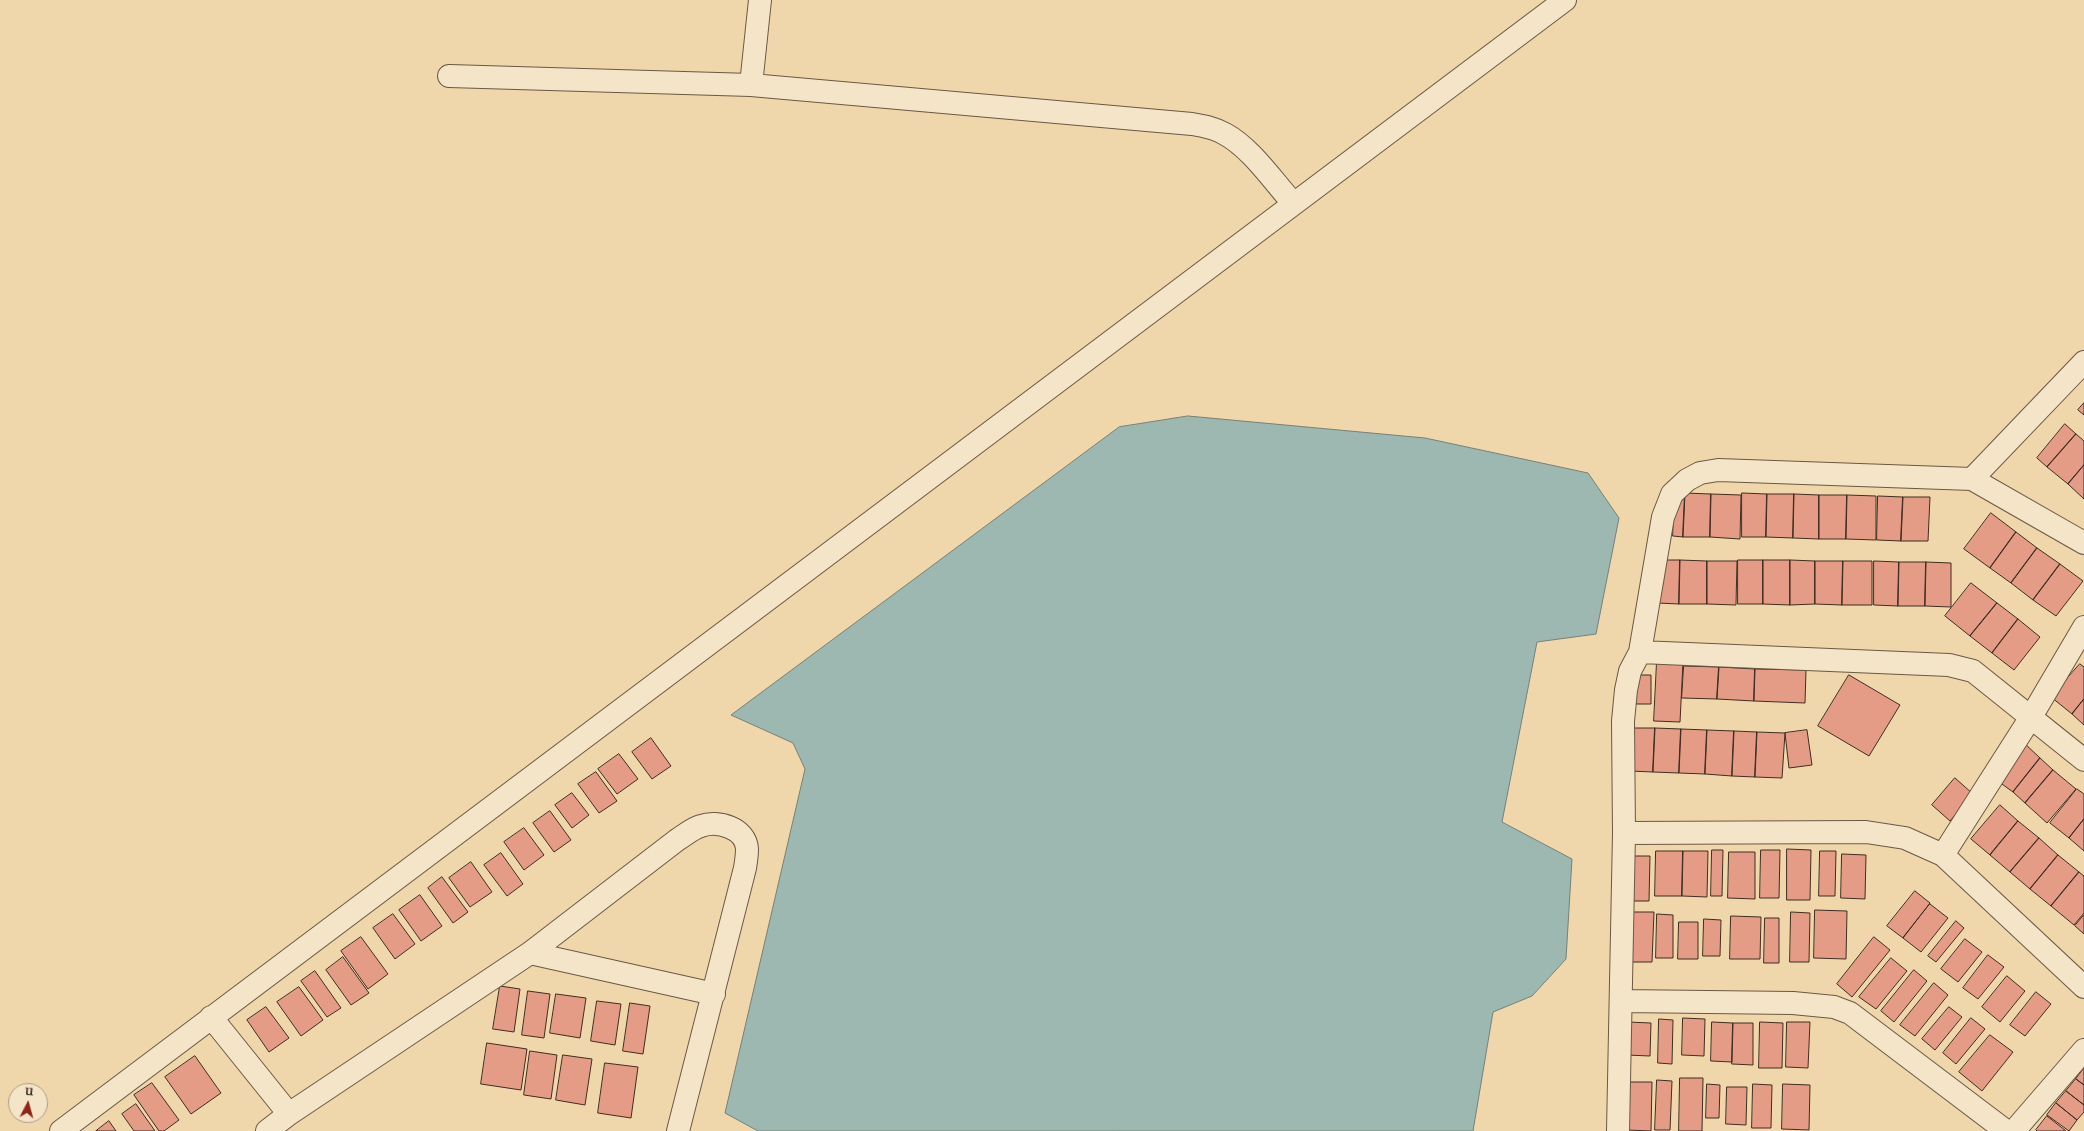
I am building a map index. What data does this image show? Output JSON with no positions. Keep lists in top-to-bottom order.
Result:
{
  "north": "top"
}
